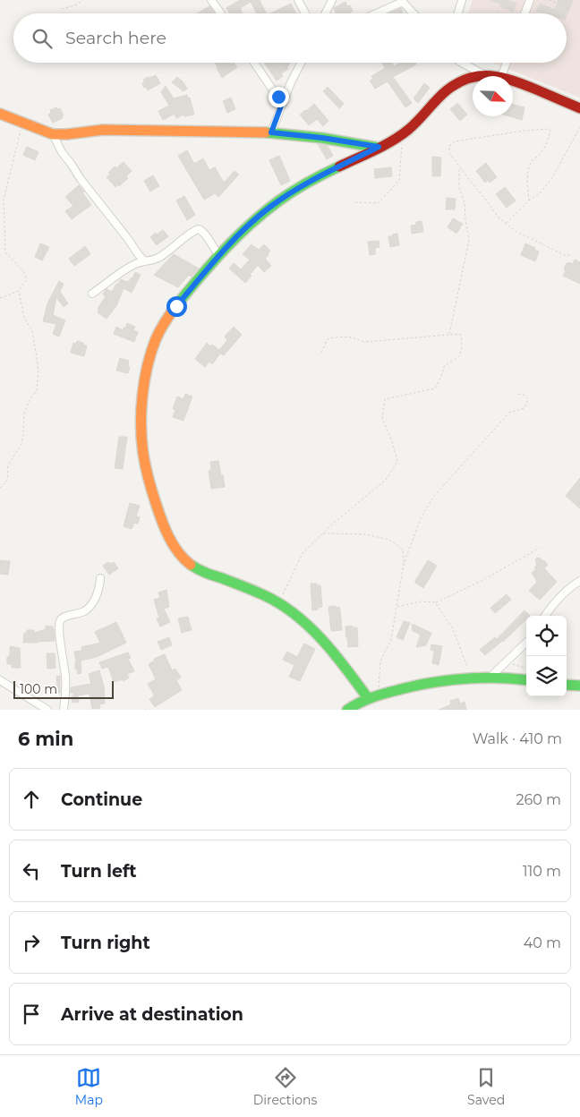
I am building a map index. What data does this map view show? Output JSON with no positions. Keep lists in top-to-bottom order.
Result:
{
  "scale_bar": "100 m",
  "north": "bottom right",
  "page": {
    "search": "Search here",
    "scale": "100 m",
    "heading": ["6 min", "Walk · 410 m"],
    "list": [
      ["Continue", "260 m"],
      ["Turn left", "110 m"],
      ["Turn right", "40 m"],
      "Arrive at destination"
    ],
    "nav": ["Map", "Directions", "Saved"]
  }
}
